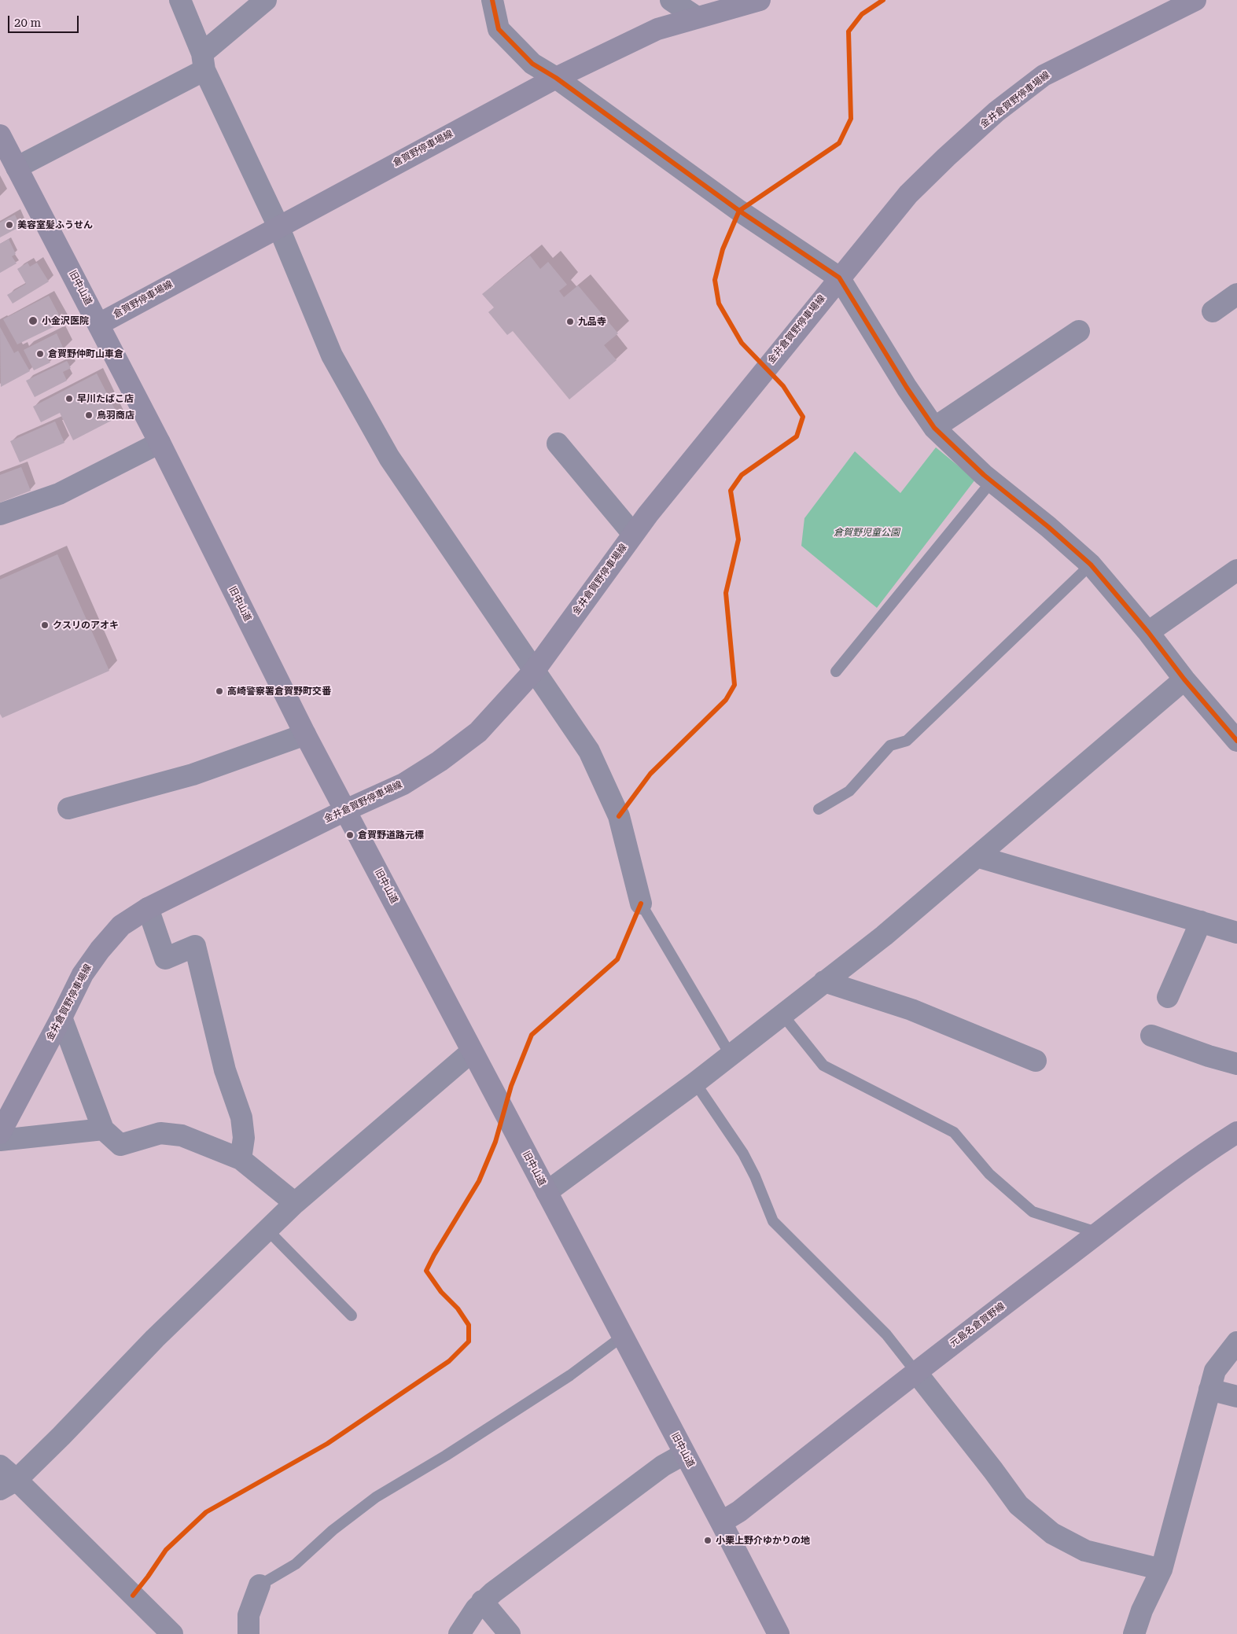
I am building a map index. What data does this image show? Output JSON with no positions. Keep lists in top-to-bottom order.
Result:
{
  "streets": {
    "main road": [
      "金井倉賀野停車場線",
      "倉賀野停車場線",
      "旧中山道",
      "元島名倉賀野線"
    ]
  },
  "crossings": [
    ["金井倉賀野停車場線", "旧中山道"],
    ["倉賀野停車場線", "旧中山道"],
    ["旧中山道", "元島名倉賀野線"]
  ],
  "parks": ["倉賀野児童公園"],
  "places": [
    "美容室髪ふうせん",
    "小金沢医院",
    "九品寺",
    "倉賀野仲町山車倉",
    "早川たばこ店",
    "鳥羽商店",
    "クスリのアオキ",
    "高崎警察署倉賀野町交番",
    "倉賀野道路元標",
    "小栗上野介ゆかりの地"
  ],
  "scale_bar": "20 m"
}
